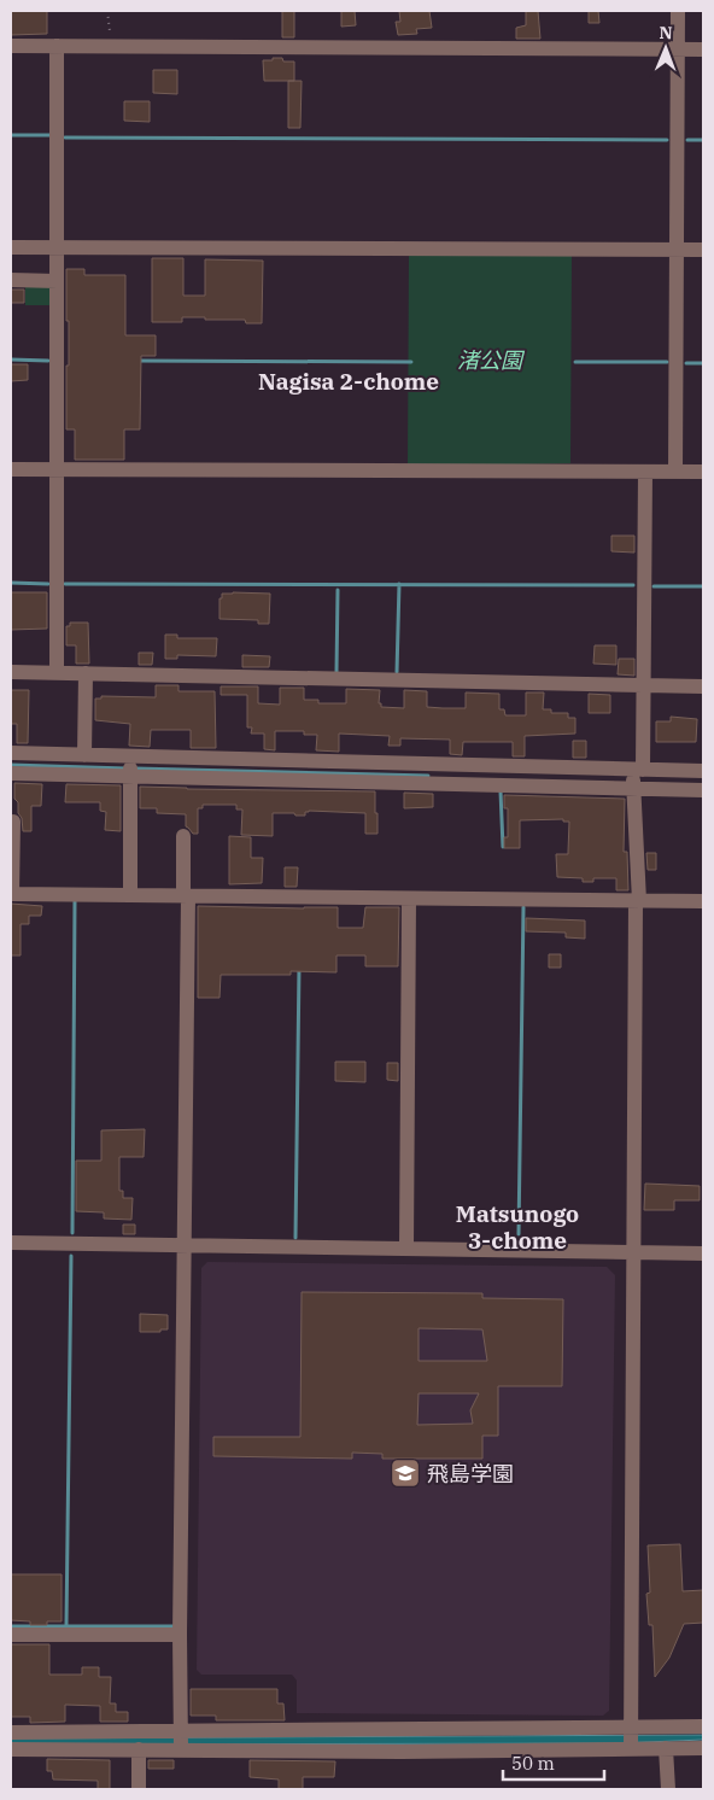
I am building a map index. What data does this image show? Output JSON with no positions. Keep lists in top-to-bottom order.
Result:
{
  "districts": ["Nagisa 2-chome", "Matsunogo 3-chome"],
  "parks": ["渚公園"],
  "places": {
    "school or university": ["飛島学園"]
  },
  "scale_bar": "50 m",
  "north": "top"
}
